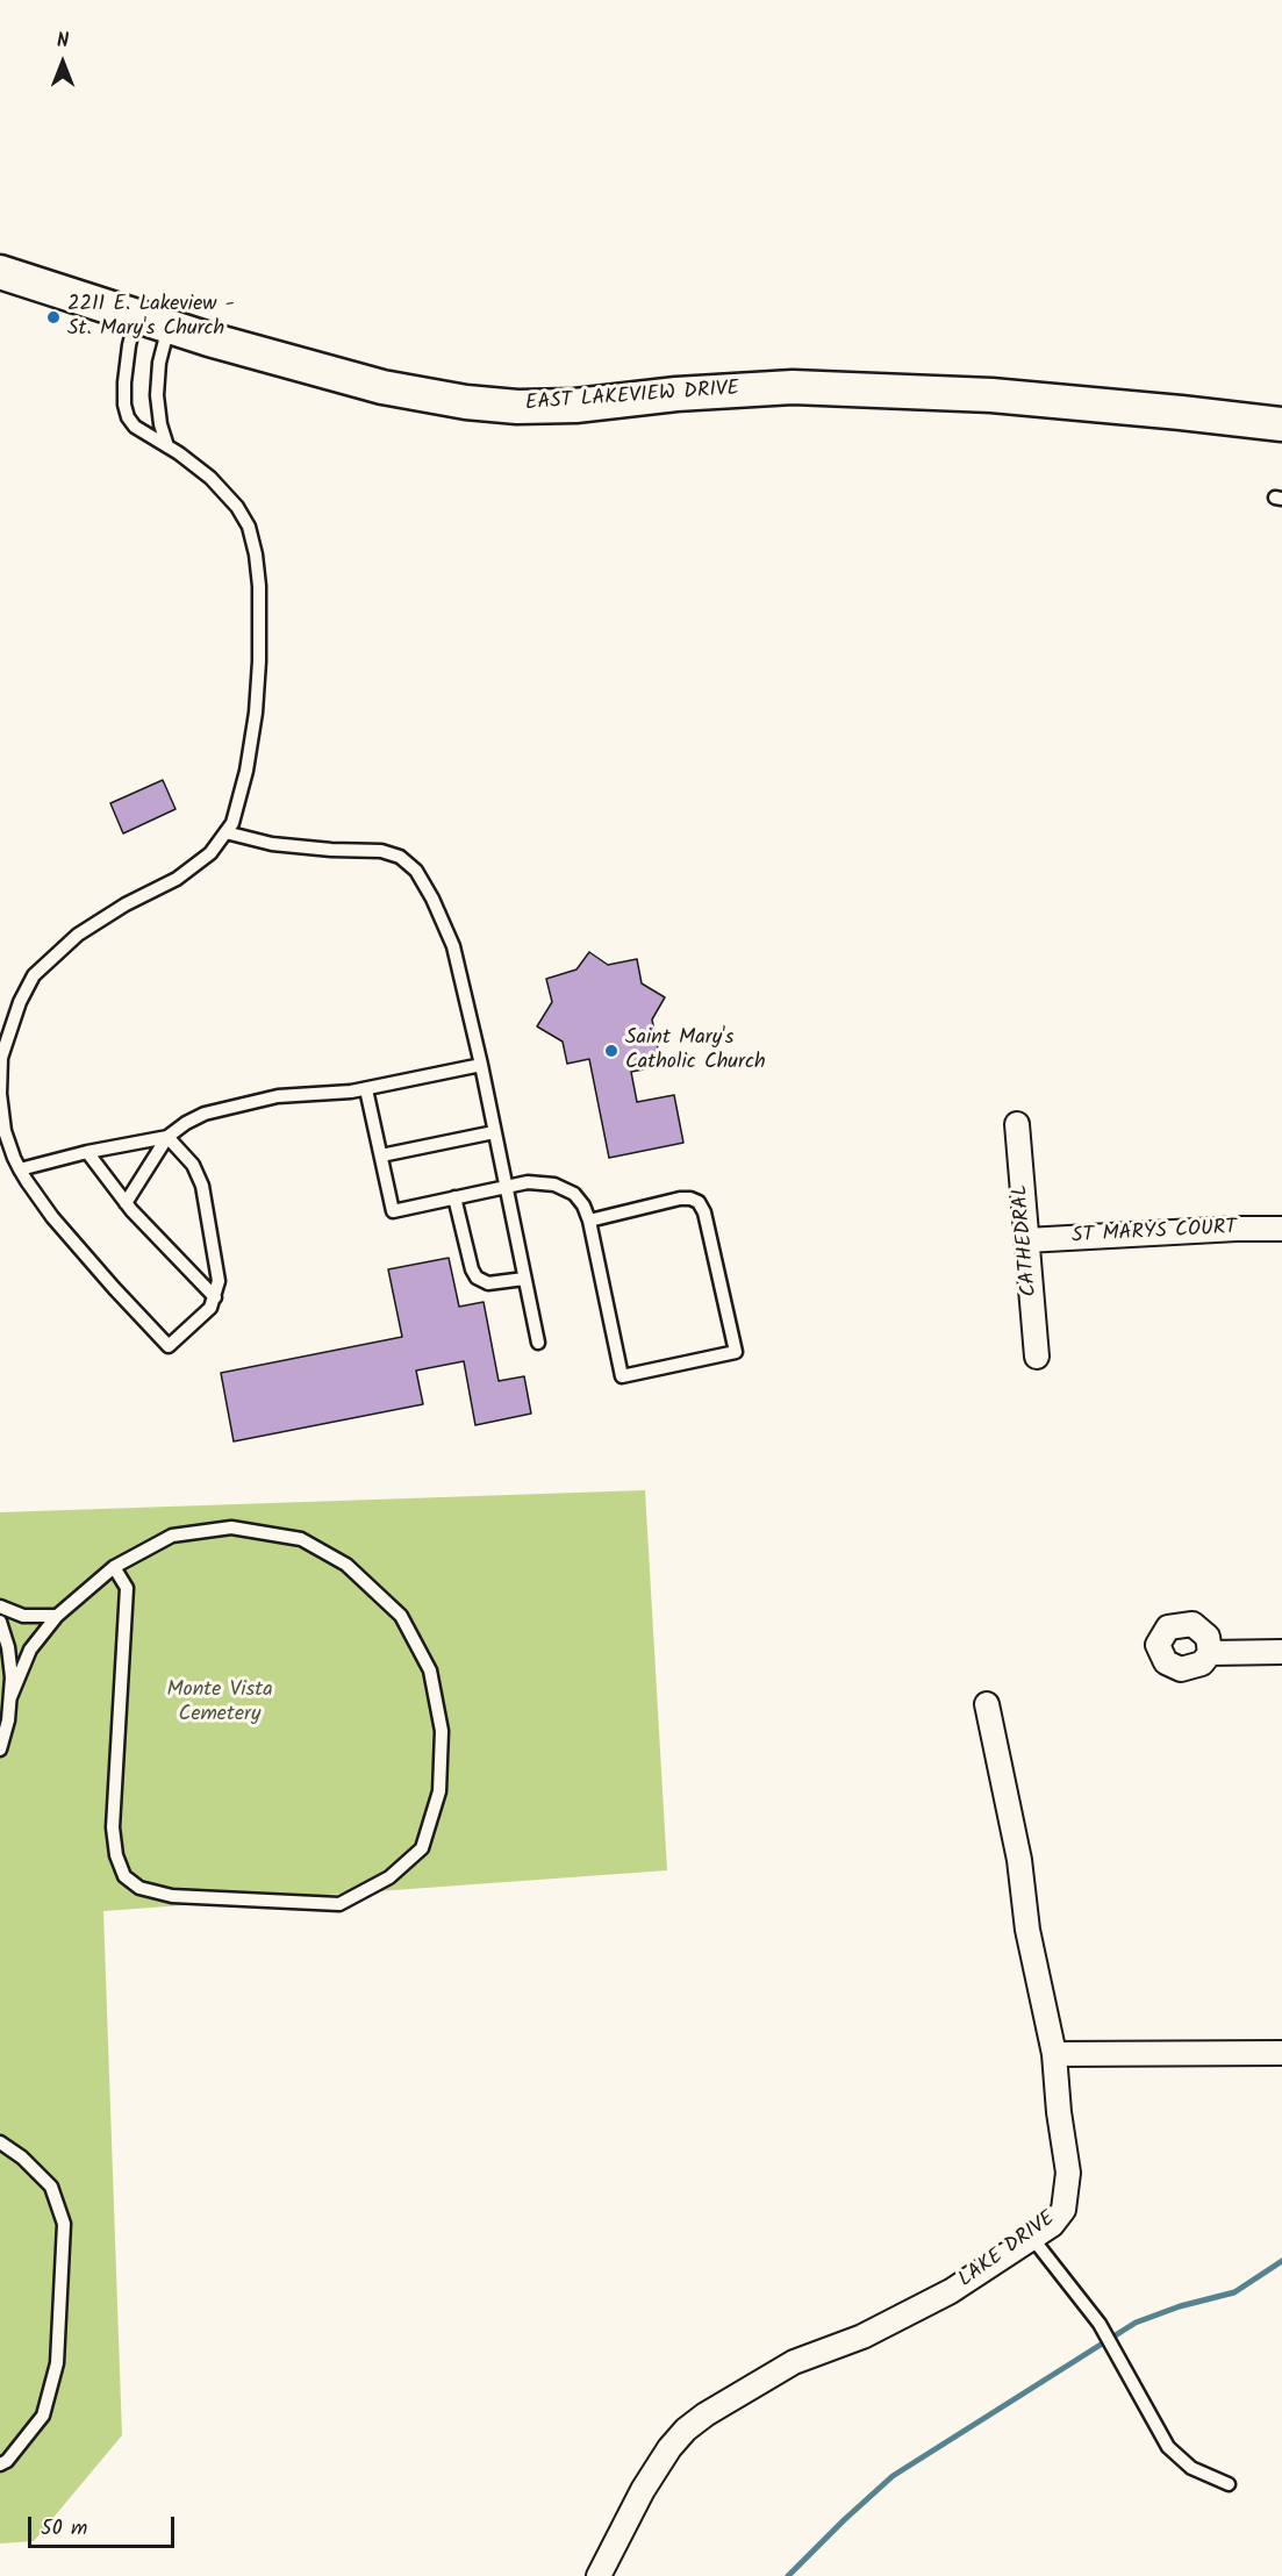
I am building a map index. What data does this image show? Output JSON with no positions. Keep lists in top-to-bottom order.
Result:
{
  "streets": {
    "street": [
      "EAST LAKEVIEW DRIVE",
      "ST MARYS COURT",
      "CATHEDRAL",
      "LAKE DRIVE"
    ]
  },
  "crossings": [
    ["ST MARYS COURT", "CATHEDRAL"]
  ],
  "parks": ["Monte Vista Cemetery"],
  "places": ["2211 E. Lakeview - St. Mary's Church", "Saint Mary's Catholic Church"],
  "scale_bar": "50 m",
  "north": "top"
}
